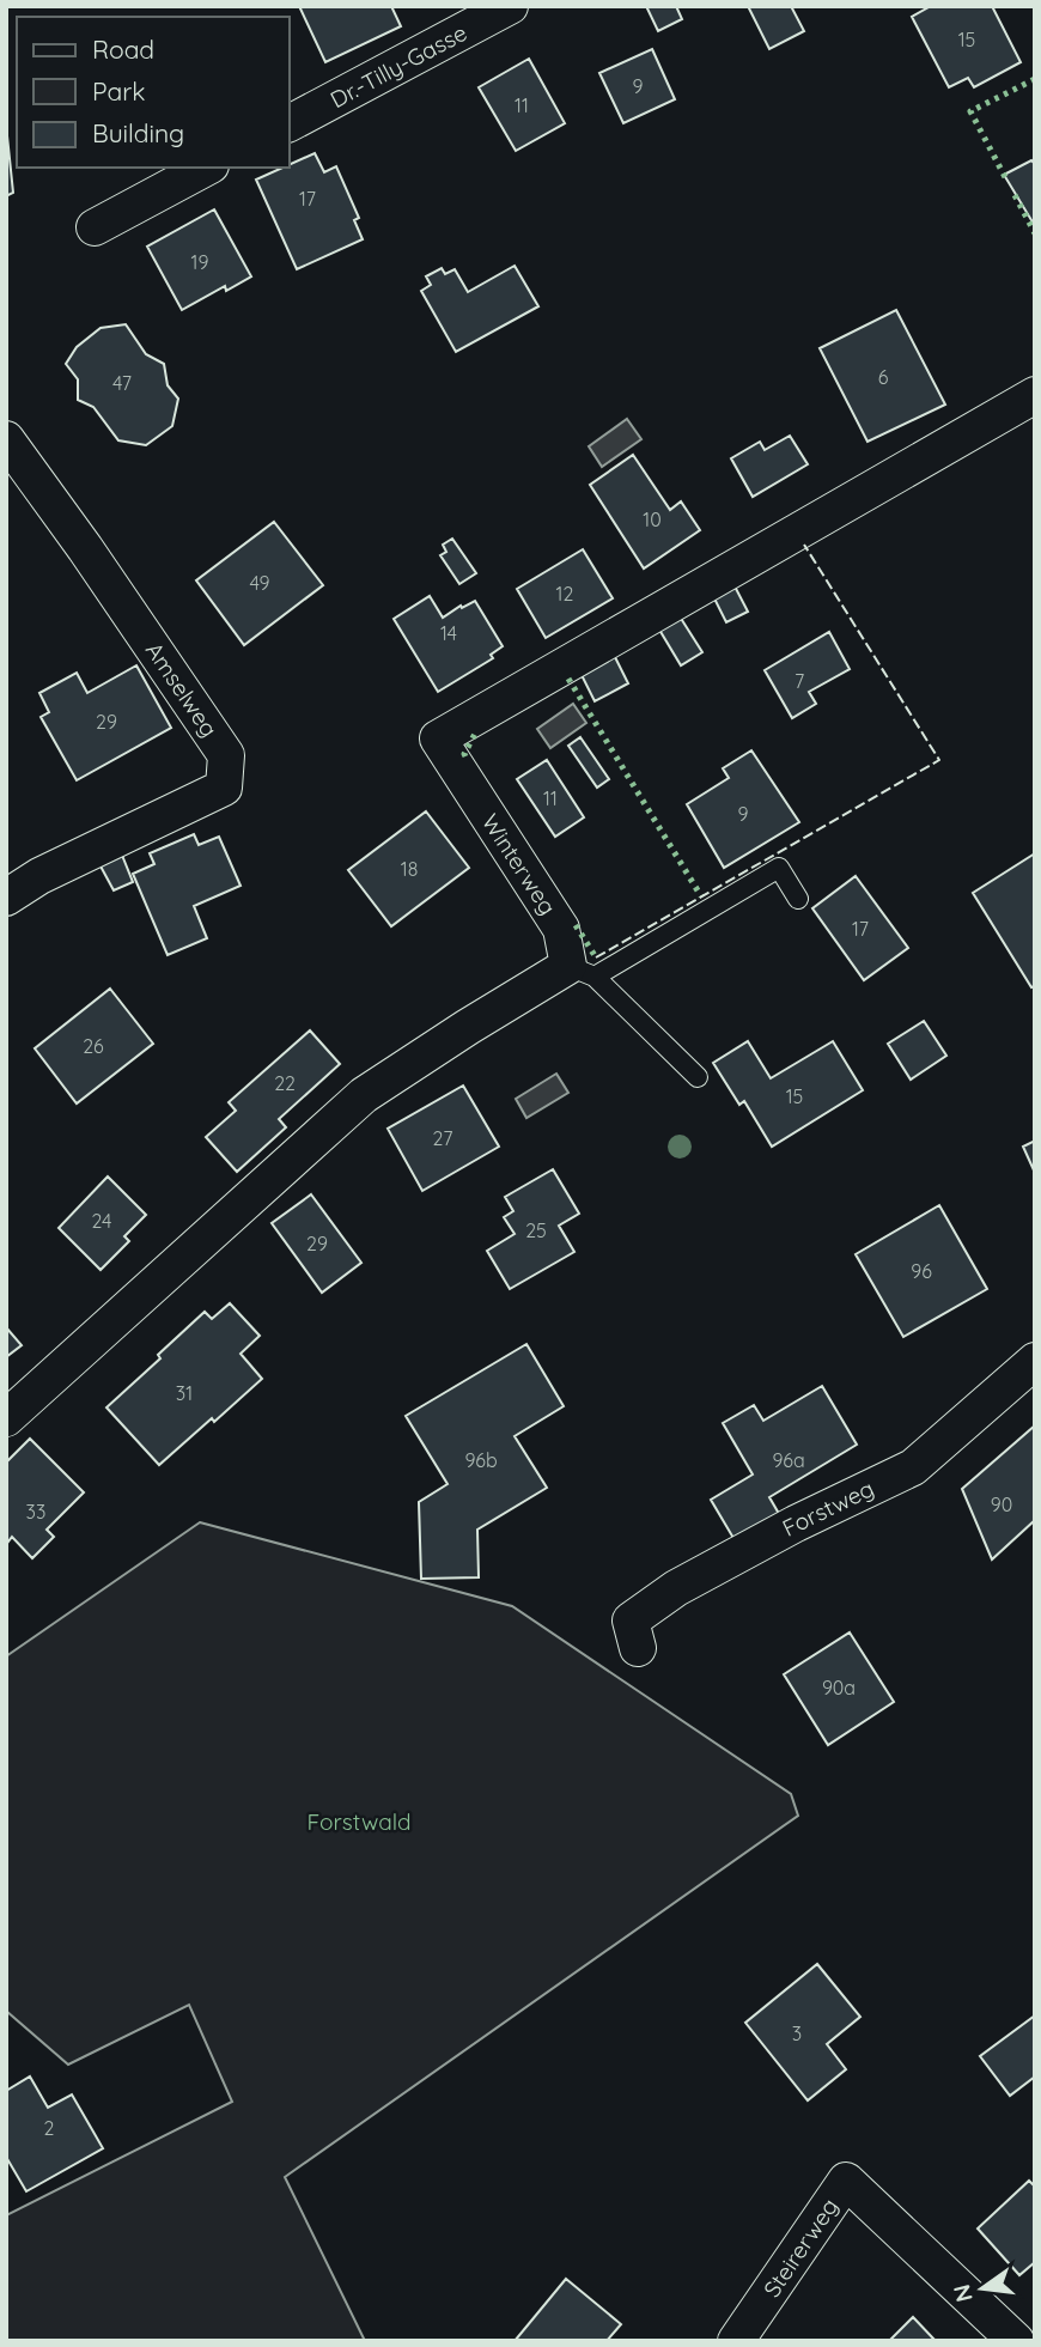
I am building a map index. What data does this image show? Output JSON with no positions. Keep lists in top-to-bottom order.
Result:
{
  "streets": {
    "street": [
      "Dr.-Tilly-Gasse",
      "Amselweg",
      "Winterweg",
      "Forstweg",
      "Steirerweg"
    ]
  },
  "parks": ["Forstwald"],
  "house_numbers": [
    "15",
    "9",
    "11",
    "17",
    "19",
    "6",
    "47",
    "10",
    "49",
    "12",
    "14",
    "7",
    "29",
    "11",
    "9",
    "18",
    "17",
    "26",
    "22",
    "15",
    "27",
    "24",
    "25",
    "29",
    "96",
    "31",
    "96b",
    "96a",
    "90",
    "33",
    "90a",
    "3",
    "2"
  ],
  "legend": ["Road", "Park", "Building"],
  "north": "left"
}
